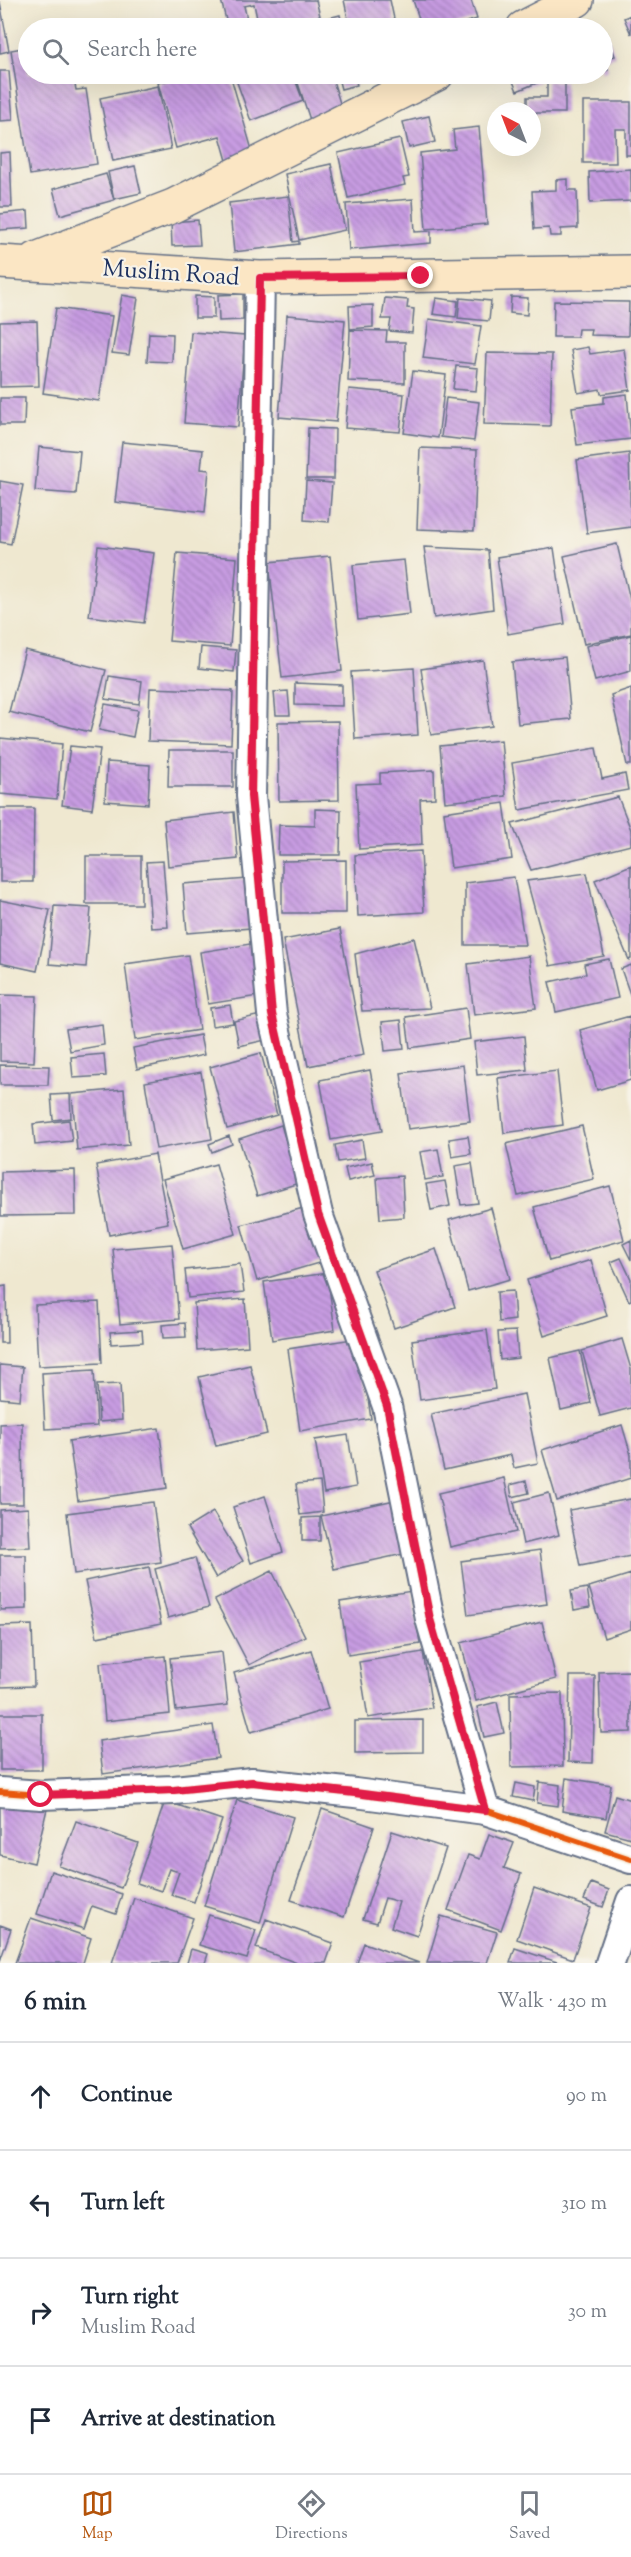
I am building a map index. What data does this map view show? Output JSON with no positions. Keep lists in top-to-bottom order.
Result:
{
  "streets": {
    "street": ["Muslim Road"]
  },
  "north": "top left",
  "page": {
    "search": "Search here",
    "heading": ["6 min", "Walk · 430 m"],
    "list": [
      ["Continue", "90 m"],
      ["Turn left", "310 m"],
      ["Turn right", "Muslim Road", "30 m"],
      "Arrive at destination"
    ],
    "nav": ["Map", "Directions", "Saved"]
  }
}
